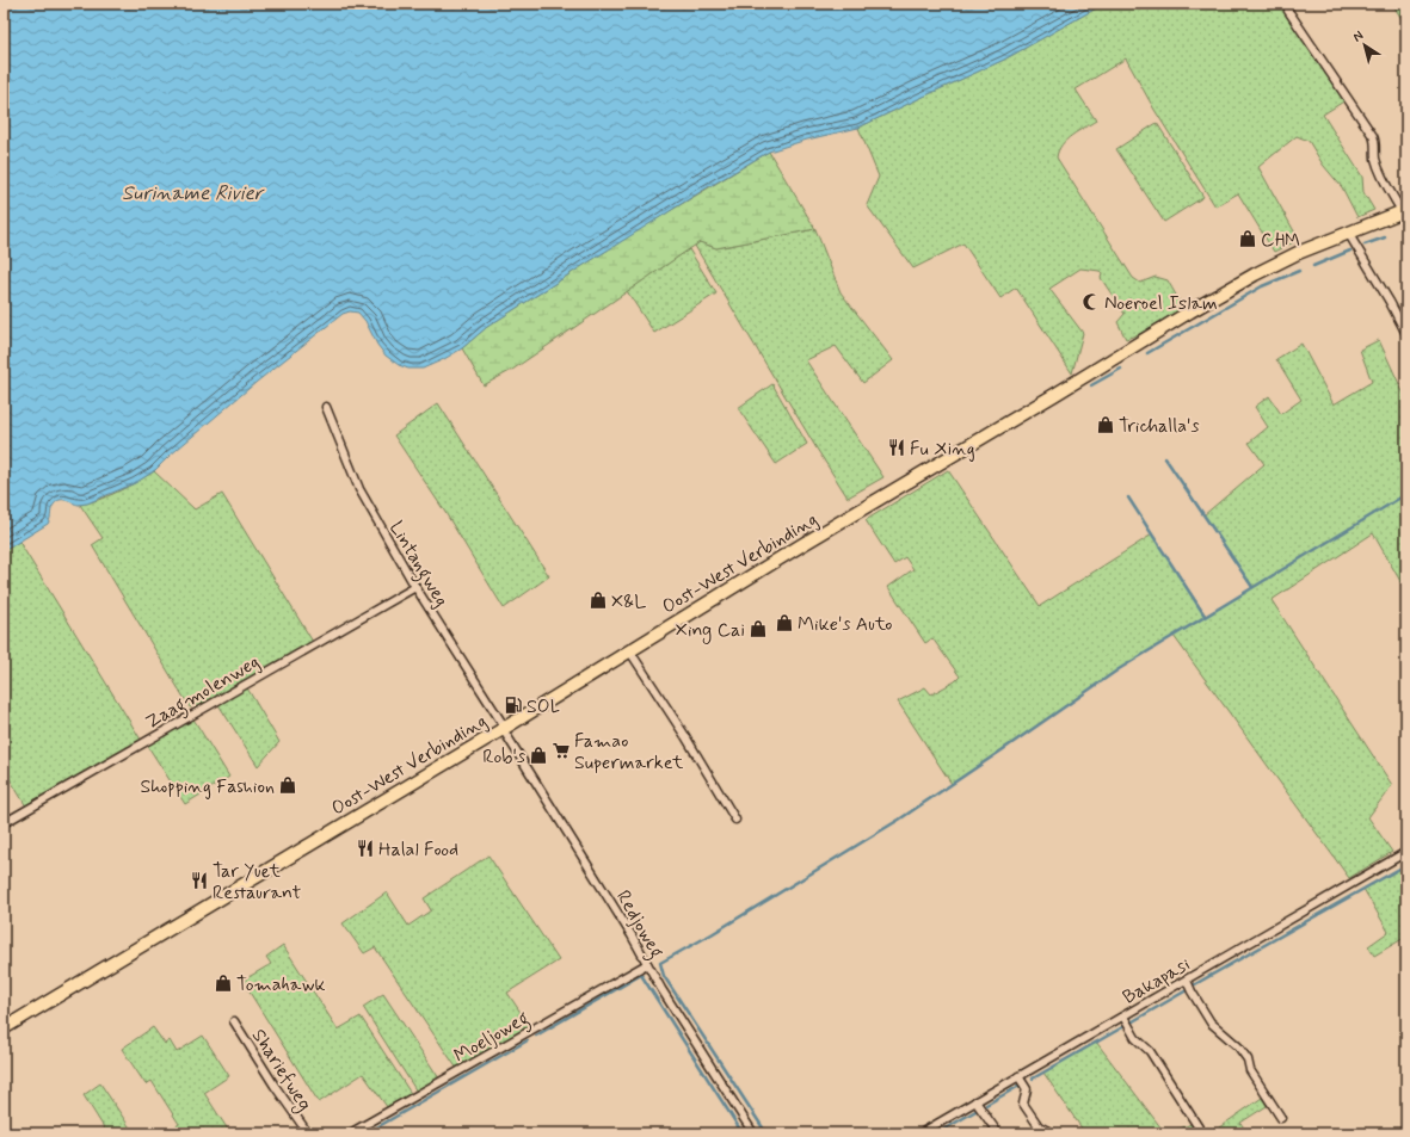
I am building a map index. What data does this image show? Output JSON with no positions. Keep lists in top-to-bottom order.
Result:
{
  "streets": {
    "main road": ["Oost-West Verbinding"],
    "street": [
      "Lintangweg",
      "Zaagmolenweg",
      "Redjoweg",
      "Bakapasi",
      "Moeljoweg",
      "Shariefweg"
    ]
  },
  "crossings": [
    ["Oost-West Verbinding", "Lintangweg"],
    ["Oost-West Verbinding", "Redjoweg"],
    ["Lintangweg", "Zaagmolenweg"],
    ["Lintangweg", "Redjoweg"],
    ["Redjoweg", "Moeljoweg"]
  ],
  "water": ["Suriname Rivier"],
  "places": {
    "shop": [
      "CHM",
      "Trichalla's",
      "X&L",
      "Mike's Auto",
      "Xing Cai",
      "Rob's",
      "Shopping Fashion",
      "Tomahawk"
    ],
    "mosque": ["Noeroel Islam"],
    "restaurant": ["Fu Xing", "Halal Food", "Tar Yuet Restaurant"],
    "fuel station": ["SOL"],
    "supermarket": ["Famao Supermarket"]
  },
  "north": "top left"
}
